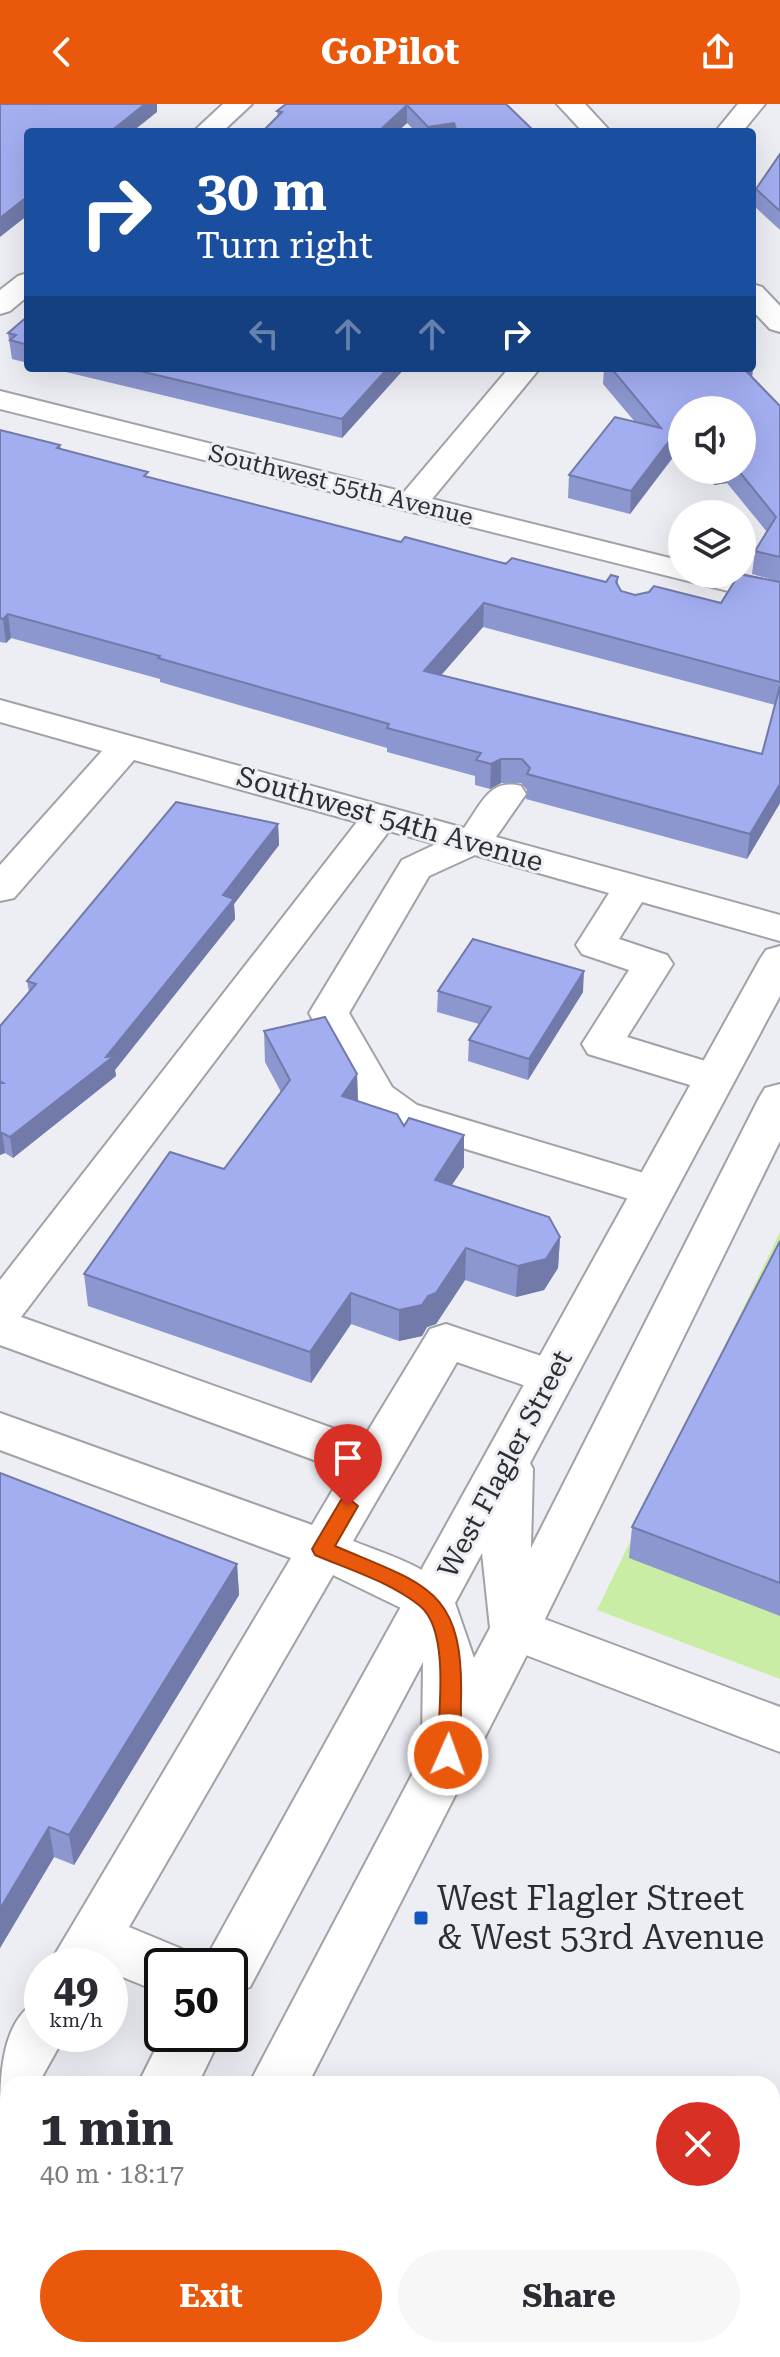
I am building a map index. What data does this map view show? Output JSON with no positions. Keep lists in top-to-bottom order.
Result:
{
  "streets": {
    "street": ["Southwest 55th Avenue", "Southwest 54th Avenue", "West Flagler Street"]
  },
  "places": {
    "transit": ["West Flagler Street & West 53rd Avenue"]
  },
  "page": {
    "header": "GoPilot",
    "turn": ["30 m", "Turn right"],
    "speed": "49 km/h",
    "limit": "50",
    "heading": ["1 min", "40 m · 18:17"],
    "buttons": ["Exit", "Share"]
  }
}
